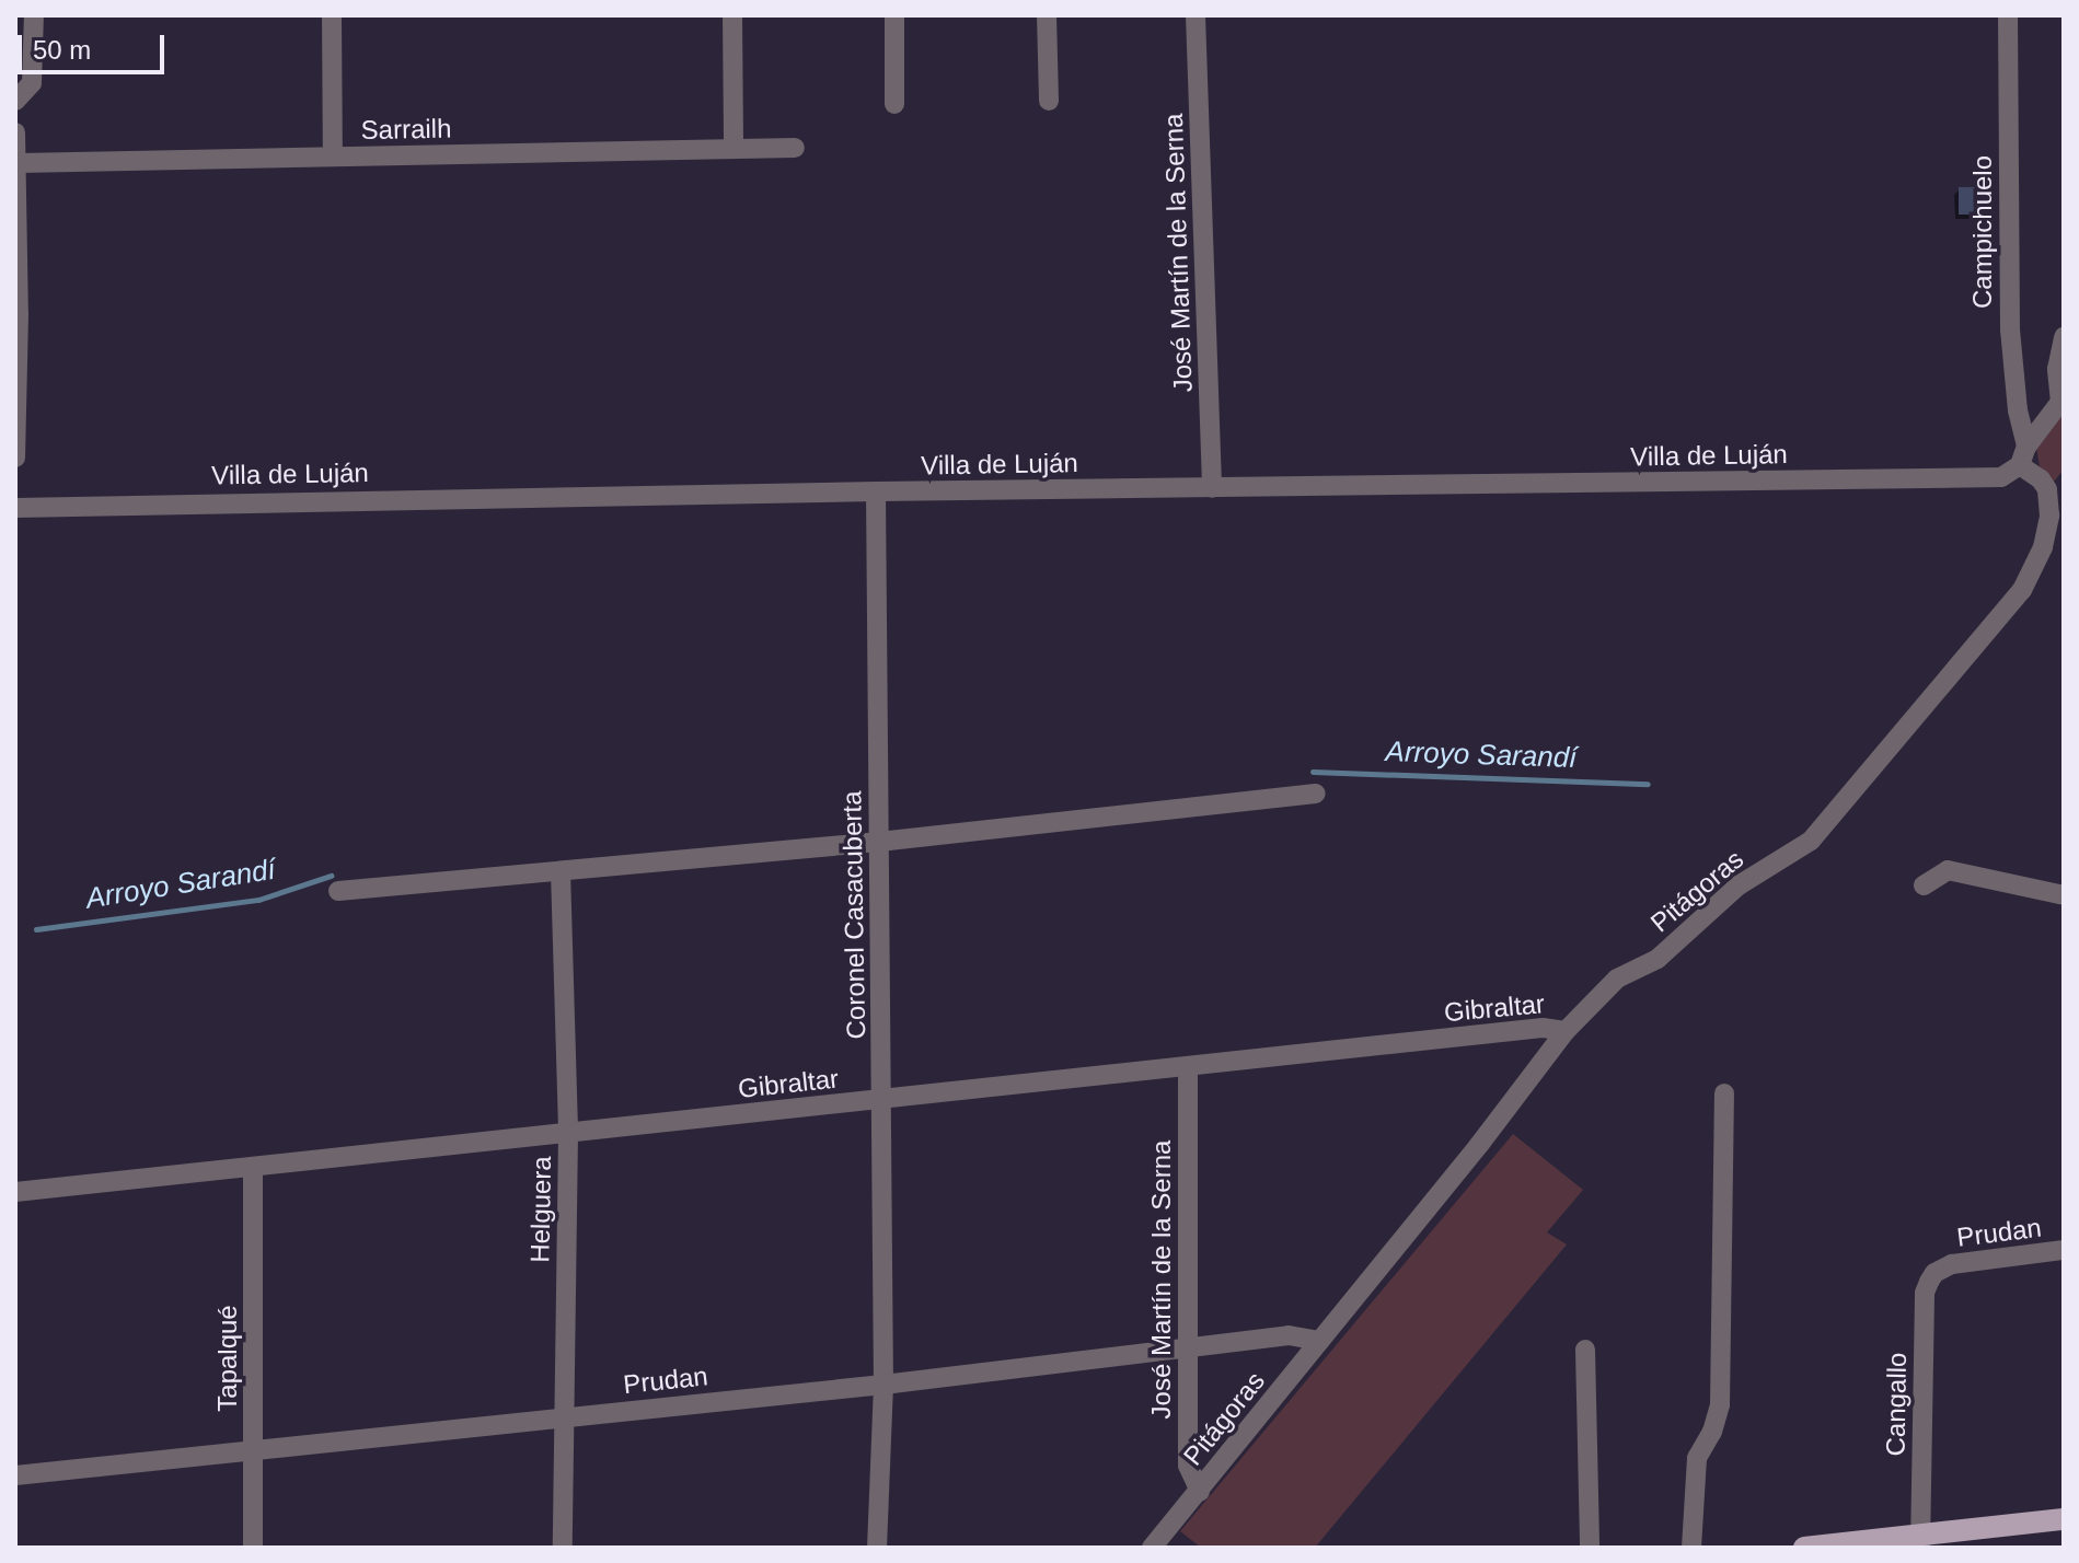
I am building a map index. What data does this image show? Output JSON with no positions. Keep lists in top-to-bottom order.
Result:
{
  "streets": {
    "street": [
      "Sarrailh",
      "Campichuelo",
      "José Martín de la Serna",
      "Villa de Luján",
      "Pitágoras",
      "Coronel Casacuberta",
      "Gibraltar",
      "Helguera",
      "Prudan",
      "Tapalqué",
      "Cangallo"
    ]
  },
  "crossings": [
    ["Campichuelo", "Villa de Luján"],
    ["Campichuelo", "Pitágoras"],
    ["José Martín de la Serna", "Villa de Luján"],
    ["José Martín de la Serna", "Pitágoras"],
    ["José Martín de la Serna", "Gibraltar"],
    ["José Martín de la Serna", "Prudan"],
    ["Villa de Luján", "Pitágoras"],
    ["Villa de Luján", "Coronel Casacuberta"],
    ["Pitágoras", "Gibraltar"],
    ["Pitágoras", "Prudan"],
    ["Coronel Casacuberta", "Gibraltar"],
    ["Coronel Casacuberta", "Prudan"],
    ["Gibraltar", "Helguera"],
    ["Gibraltar", "Tapalqué"],
    ["Helguera", "Prudan"],
    ["Prudan", "Tapalqué"],
    ["Prudan", "Cangallo"]
  ],
  "water": ["Arroyo Sarandí"],
  "scale_bar": "50 m"
}
